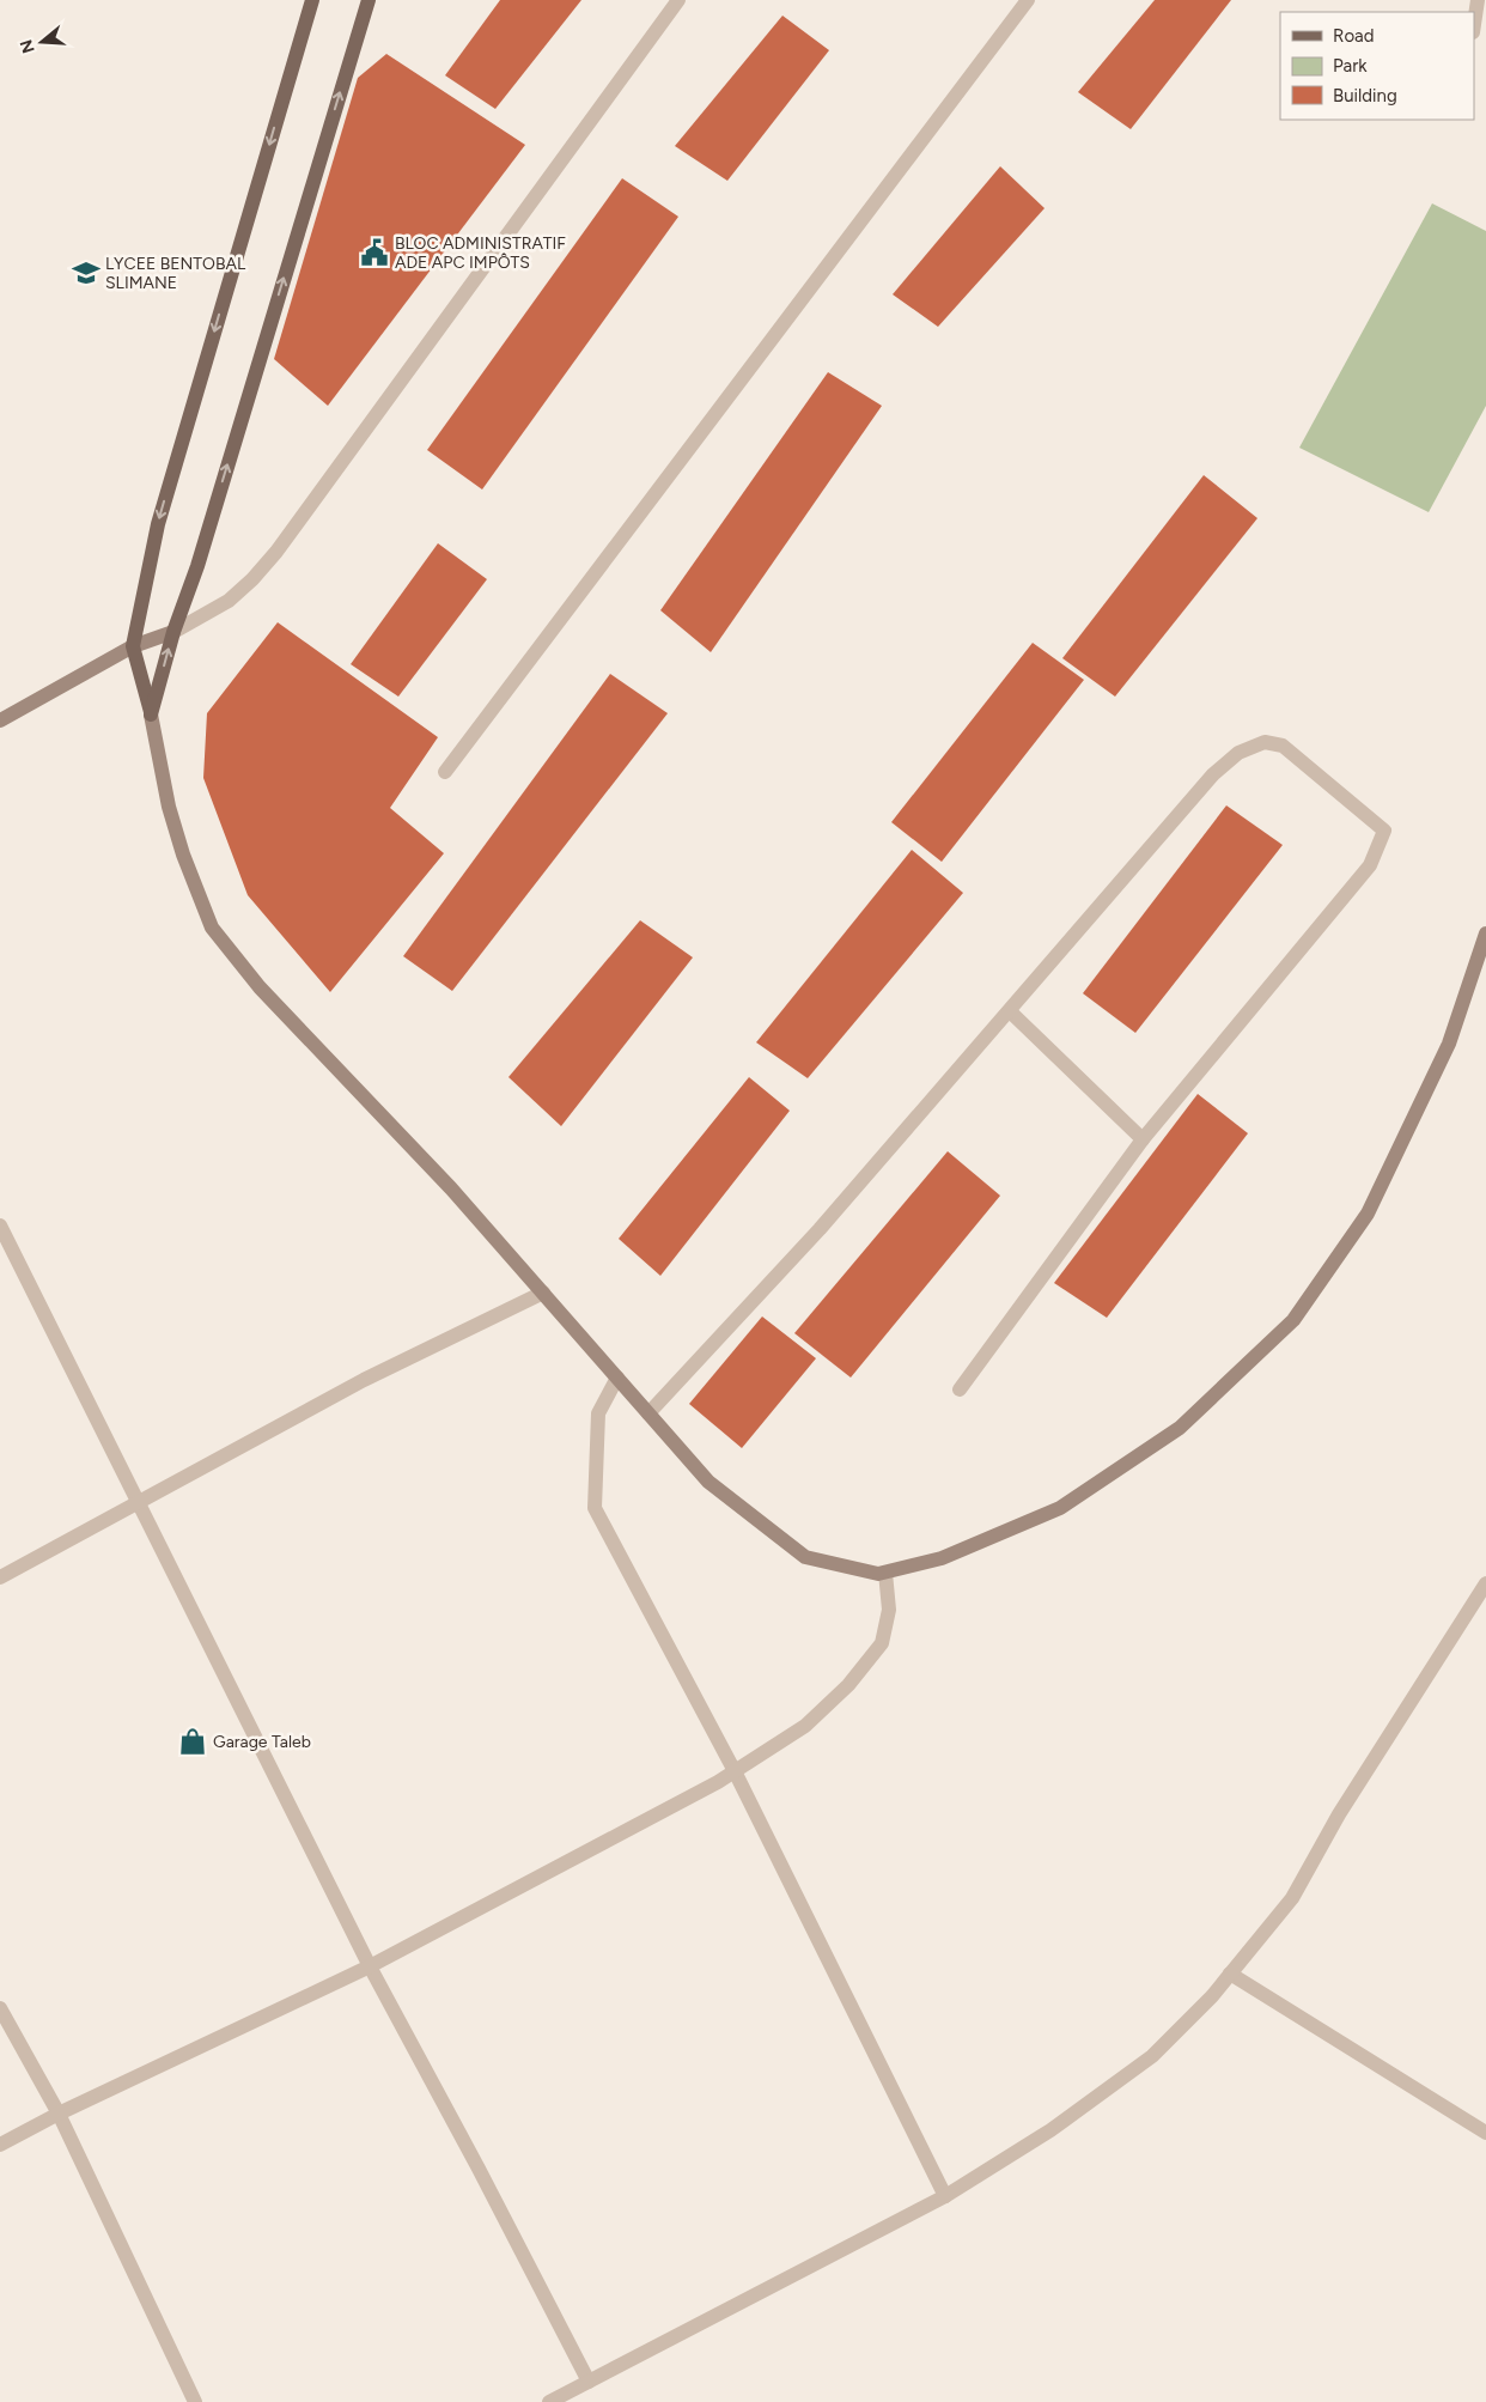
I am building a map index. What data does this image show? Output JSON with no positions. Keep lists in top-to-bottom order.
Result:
{
  "places": {
    "public building": ["BLOC ADMINISTRATIF ADE APC IMPÔTS"],
    "school or university": ["LYCEE BENTOBAL SLIMANE"],
    "shop": ["Garage Taleb"]
  },
  "legend": ["Road", "Park", "Building"],
  "north": "left"
}
